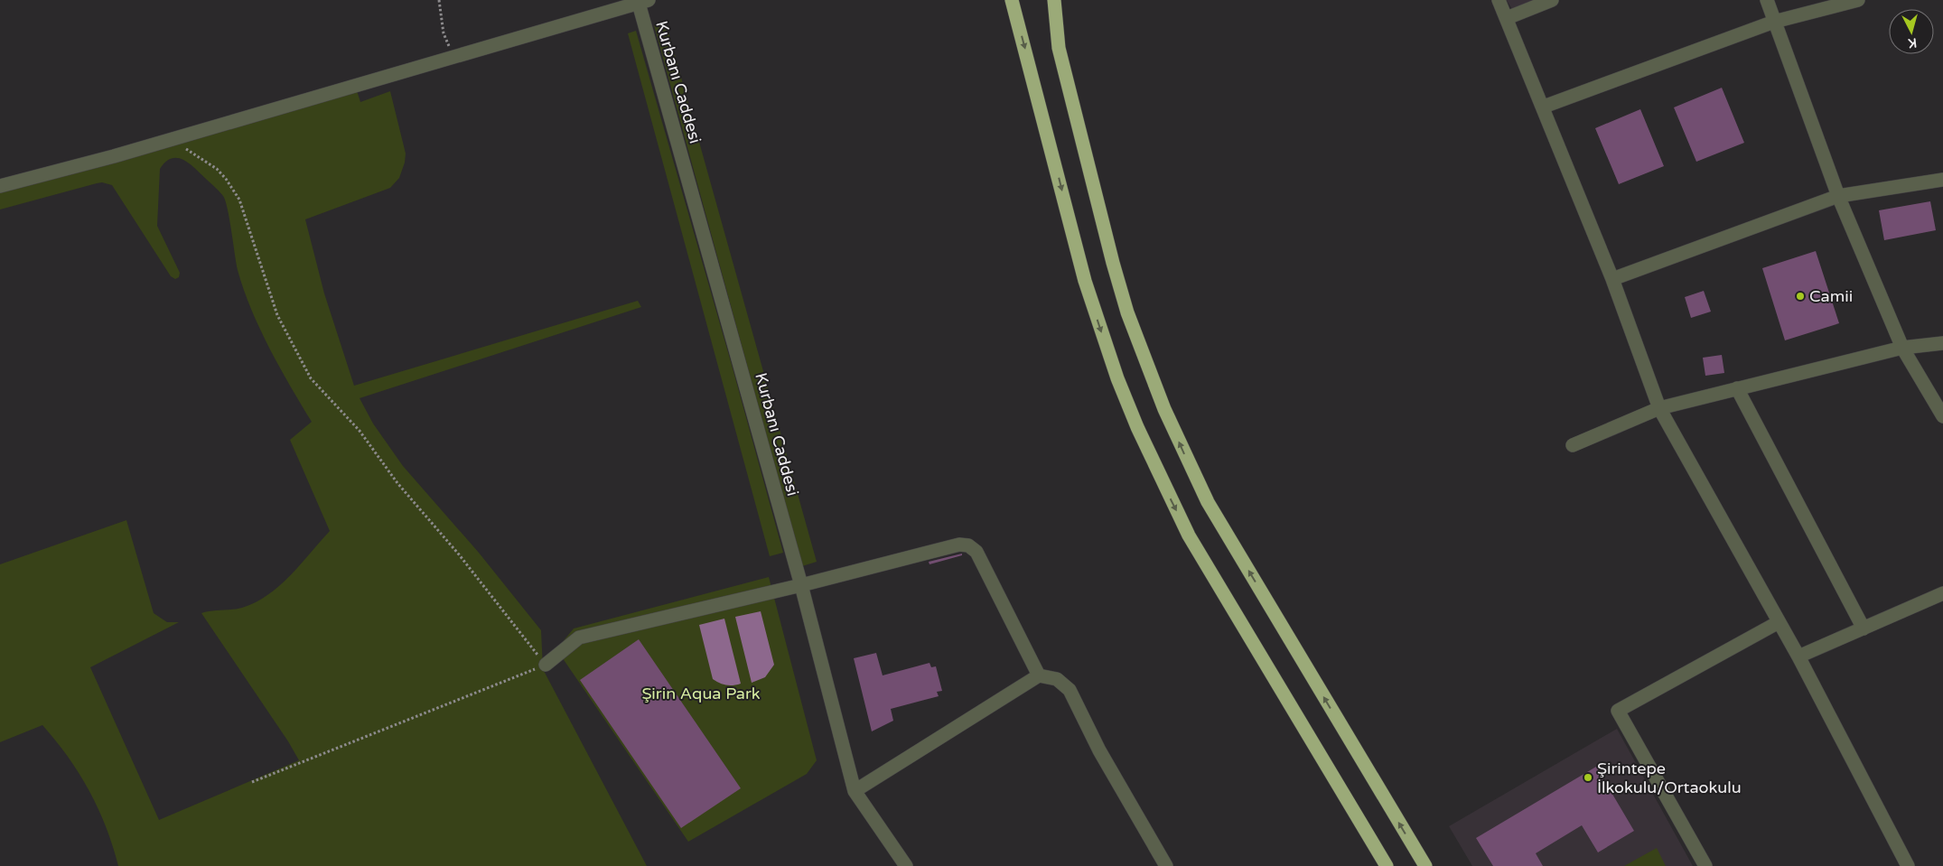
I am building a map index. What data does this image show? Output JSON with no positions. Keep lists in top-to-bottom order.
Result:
{
  "streets": {
    "street": ["Kurbanı Caddesi"]
  },
  "parks": ["Şirin Aqua Park"],
  "places": ["Camii", "Şirintepe İlkokulu/Ortaokulu"],
  "north": "bottom"
}
